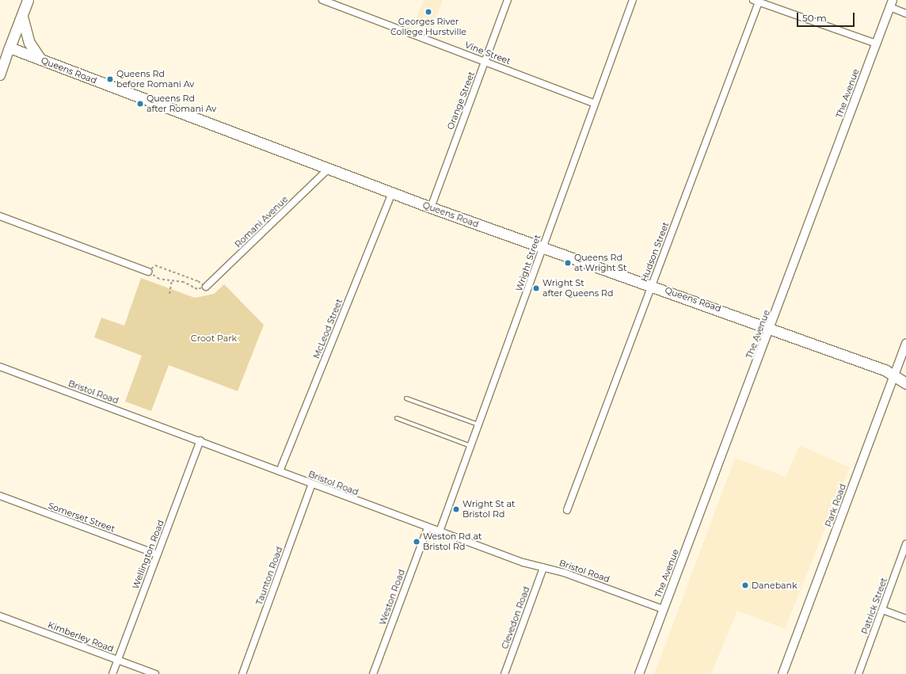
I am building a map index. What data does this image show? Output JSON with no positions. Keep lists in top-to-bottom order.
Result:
{
  "streets": {
    "main road": ["Queens Road"],
    "street": [
      "Vine Street",
      "The Avenue",
      "Orange Street",
      "Romani Avenue",
      "Hudson Street",
      "Wright Street",
      "McLeod Street",
      "Bristol Road",
      "Park Road",
      "Somerset Street",
      "Wellington Road",
      "Taunton Road",
      "Weston Road",
      "Patrick Street",
      "Clevedon Road",
      "Kimberley Road"
    ]
  },
  "crossings": [
    ["Vine Street", "Orange Street"],
    ["Vine Street", "Wright Street"],
    ["Queens Road", "The Avenue"],
    ["Queens Road", "Orange Street"],
    ["Queens Road", "Romani Avenue"],
    ["Queens Road", "Hudson Street"],
    ["Queens Road", "Wright Street"],
    ["Queens Road", "McLeod Street"],
    ["Queens Road", "Park Road"],
    ["The Avenue", "Bristol Road"],
    ["Wright Street", "Bristol Road"],
    ["McLeod Street", "Bristol Road"],
    ["Bristol Road", "Wellington Road"],
    ["Bristol Road", "Taunton Road"],
    ["Bristol Road", "Weston Road"],
    ["Bristol Road", "Clevedon Road"],
    ["Somerset Street", "Wellington Road"],
    ["Wellington Road", "Kimberley Road"]
  ],
  "parks": ["Croot Park"],
  "places": [
    "Georges River College Hurstville",
    "Queens Rd before Romani Av",
    "Queens Rd after Romani Av",
    "Queens Rd at Wright St",
    "Wright St after Queens Rd",
    "Wright St at Bristol Rd",
    "Weston Rd at Bristol Rd",
    "Danebank"
  ],
  "scale_bar": "50 m"
}
